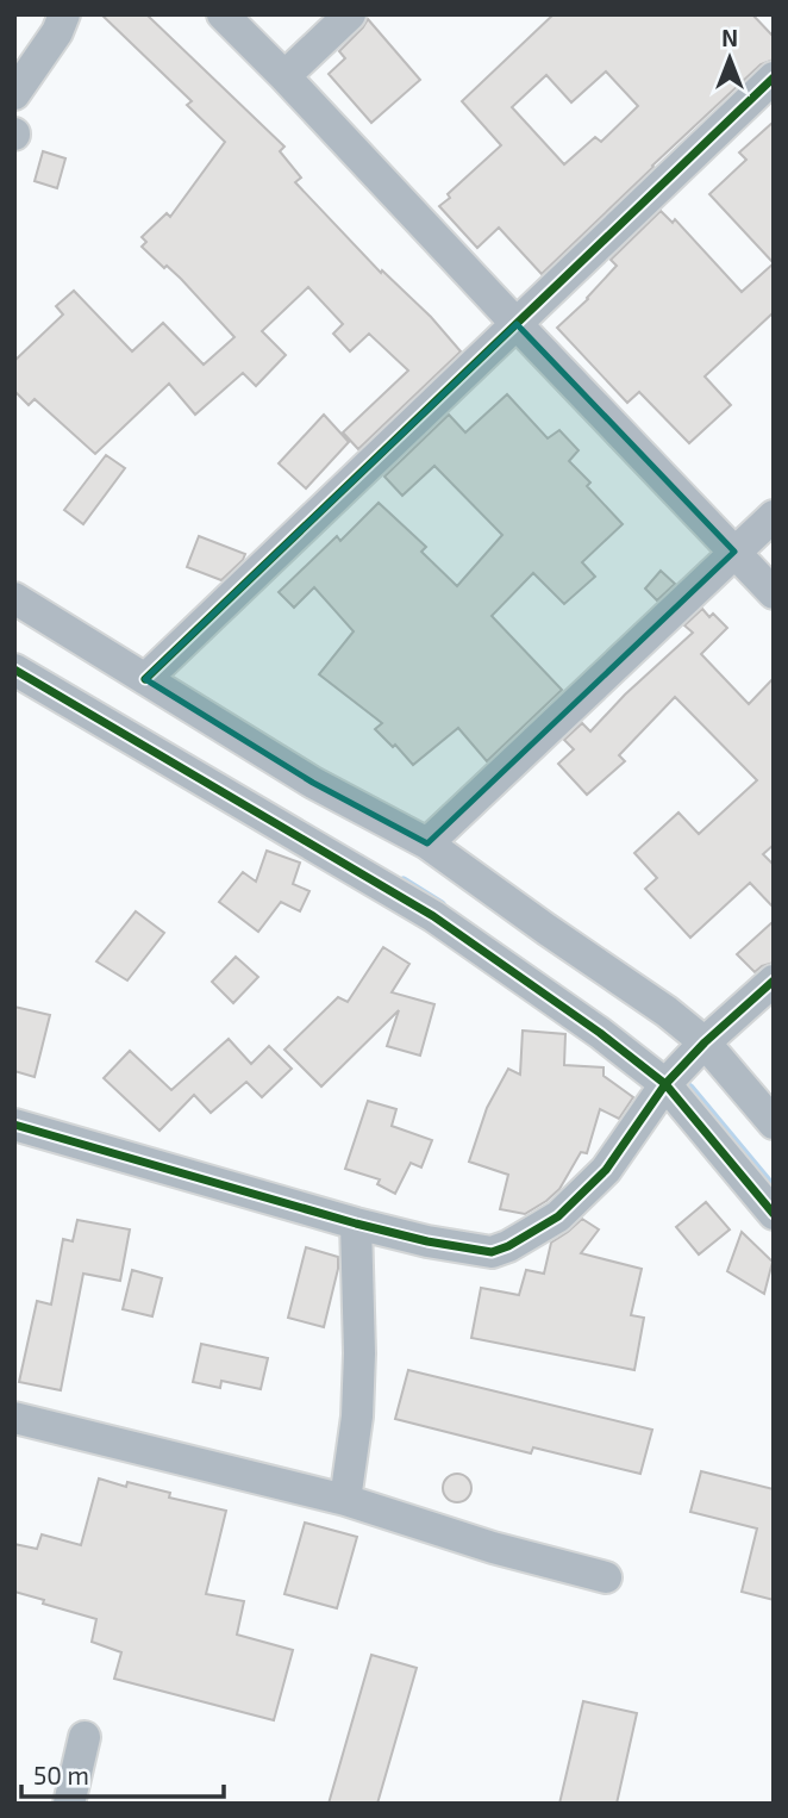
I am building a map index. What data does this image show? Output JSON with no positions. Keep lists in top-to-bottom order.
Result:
{
  "scale_bar": "50 m",
  "north": "top"
}
